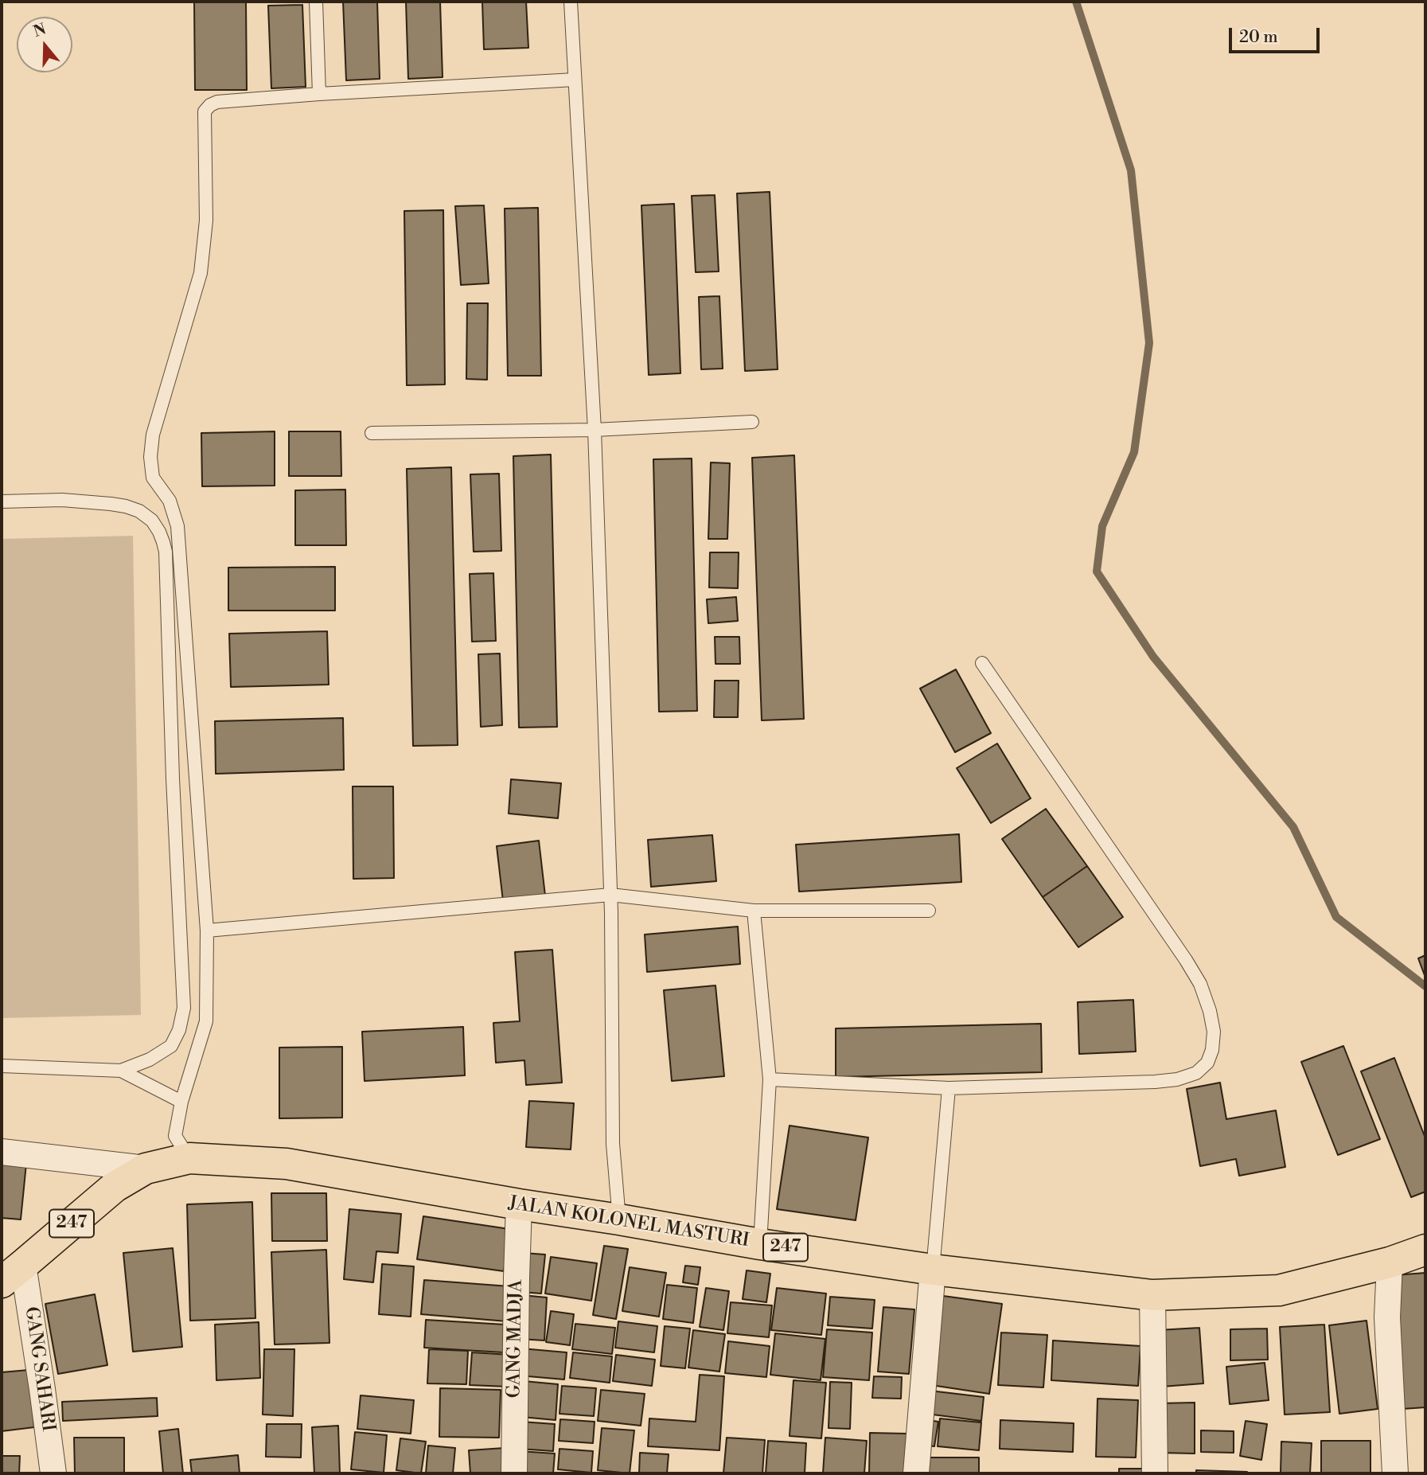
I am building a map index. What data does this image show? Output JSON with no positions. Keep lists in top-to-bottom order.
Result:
{
  "streets": {
    "main road": ["JALAN KOLONEL MASTURI", "247"],
    "street": ["GANG MADJA", "GANG SAHARI"]
  },
  "crossings": [
    ["JALAN KOLONEL MASTURI", "GANG MADJA"],
    ["JALAN KOLONEL MASTURI", "GANG SAHARI"]
  ],
  "scale_bar": "20 m",
  "north": "top"
}
